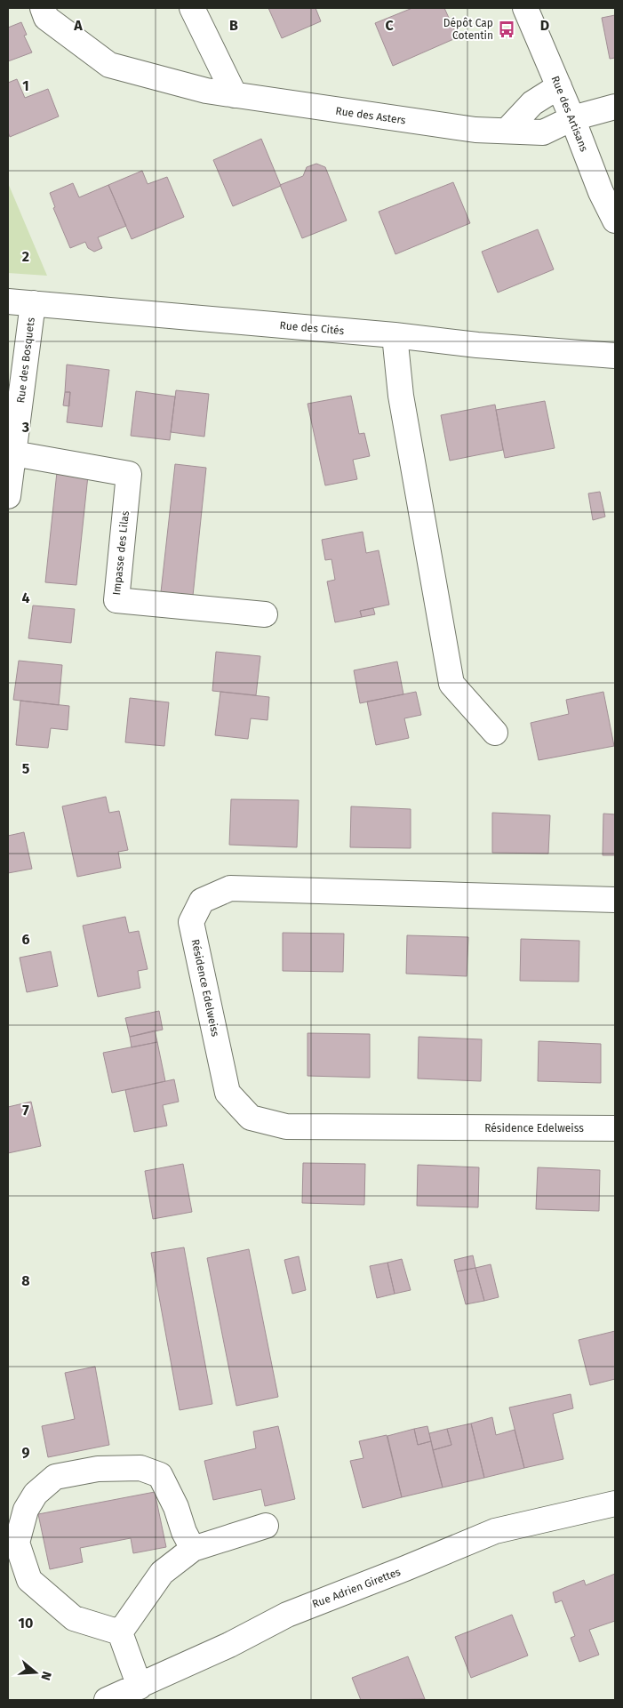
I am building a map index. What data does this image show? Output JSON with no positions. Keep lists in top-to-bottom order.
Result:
{
  "streets": {
    "street": [
      "Rue des Artisans",
      "Rue des Asters",
      "Rue des Cités",
      "Rue des Bosquets",
      "Impasse des Lilas",
      "Résidence Edelweiss",
      "Rue Adrien Girettes"
    ]
  },
  "crossings": [
    ["Rue des Artisans", "Rue des Asters"],
    ["Rue des Cités", "Rue des Bosquets"],
    ["Rue des Bosquets", "Impasse des Lilas"]
  ],
  "places": {
    "bus stop": ["Dépôt Cap Cotentin"]
  },
  "north": "right",
  "grid": {
    "columns": [
      "A",
      "B",
      "C",
      "D"
    ],
    "rows": [
      "1",
      "2",
      "3",
      "4",
      "5",
      "6",
      "7",
      "8",
      "9",
      "10"
    ]
  }
}
